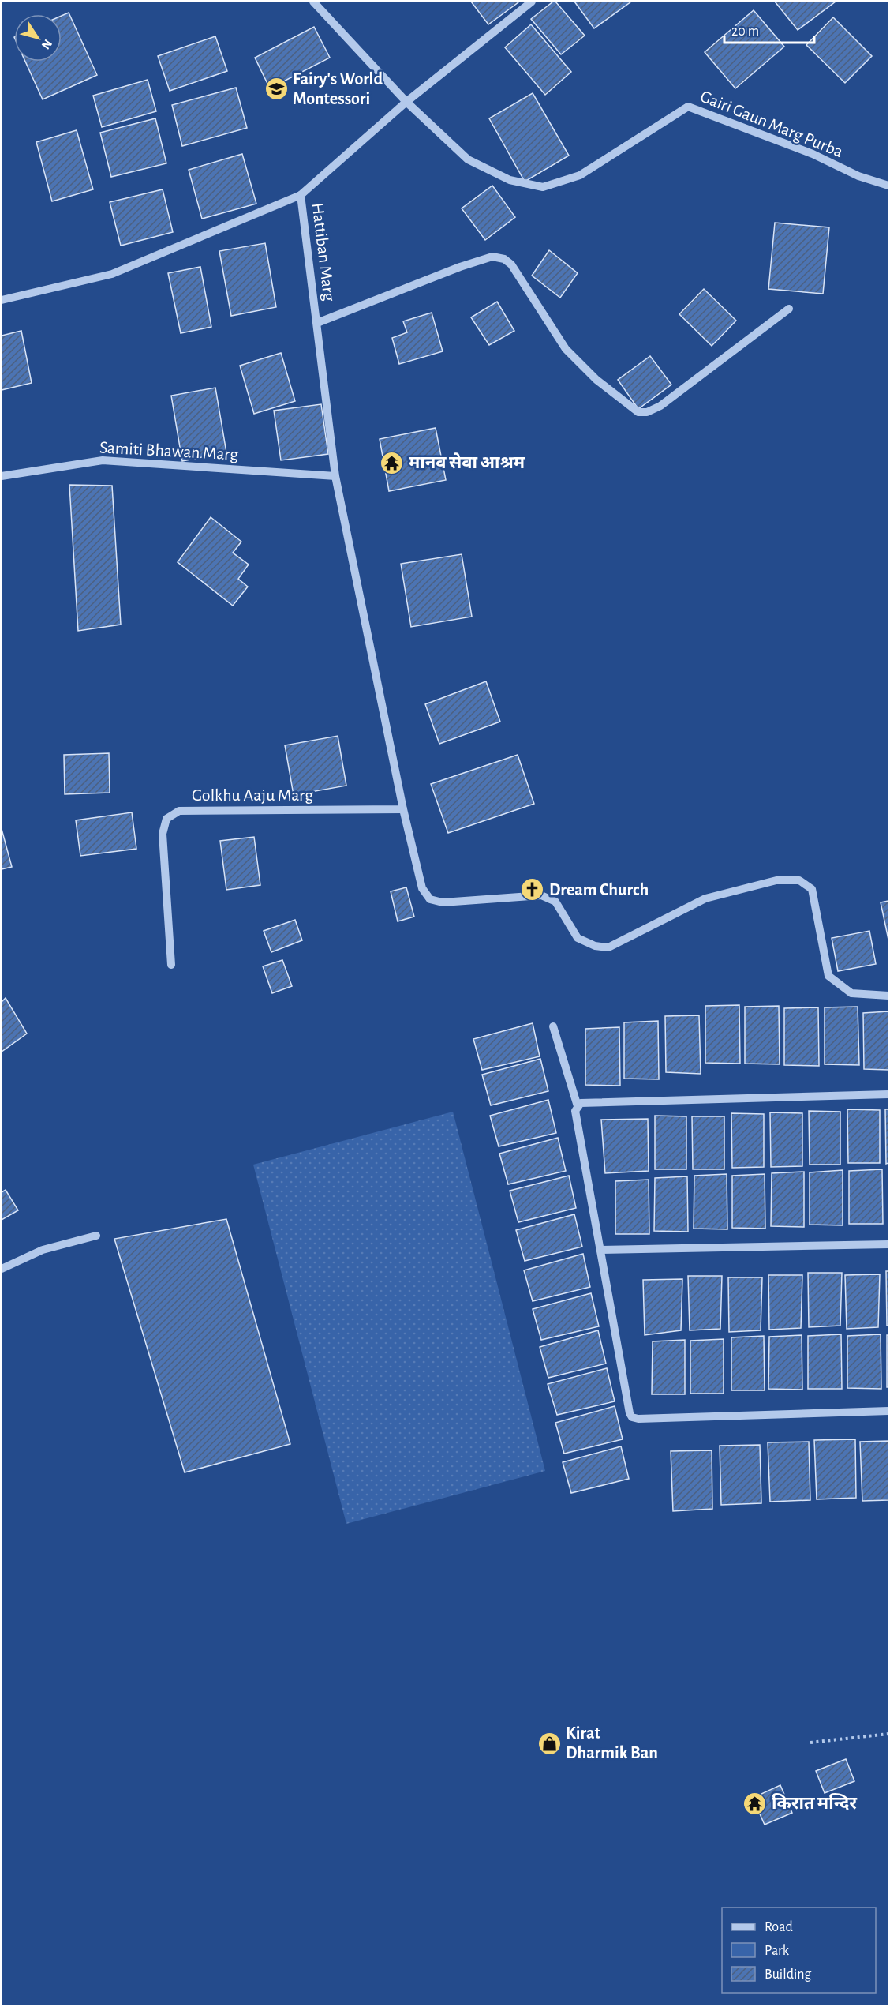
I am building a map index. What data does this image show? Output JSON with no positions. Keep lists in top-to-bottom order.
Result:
{
  "streets": {
    "street": [
      "Gairi Gaun Marg Purba",
      "Hattiban Marg",
      "Samiti Bhawan Marg",
      "Golkhu Aaju Marg"
    ]
  },
  "crossings": [
    ["Gairi Gaun Marg Purba", "Hattiban Marg"],
    ["Hattiban Marg", "Samiti Bhawan Marg"]
  ],
  "places": {
    "school or university": ["Fairy's World Montessori"],
    "temple": ["मानव सेवा आश्रम", "किरात मन्दिर"],
    "church": ["Dream Church"],
    "shop": ["Kirat Dharmik Ban"]
  },
  "legend": ["Road", "Park", "Building"],
  "scale_bar": "20 m",
  "north": "bottom right"
}
